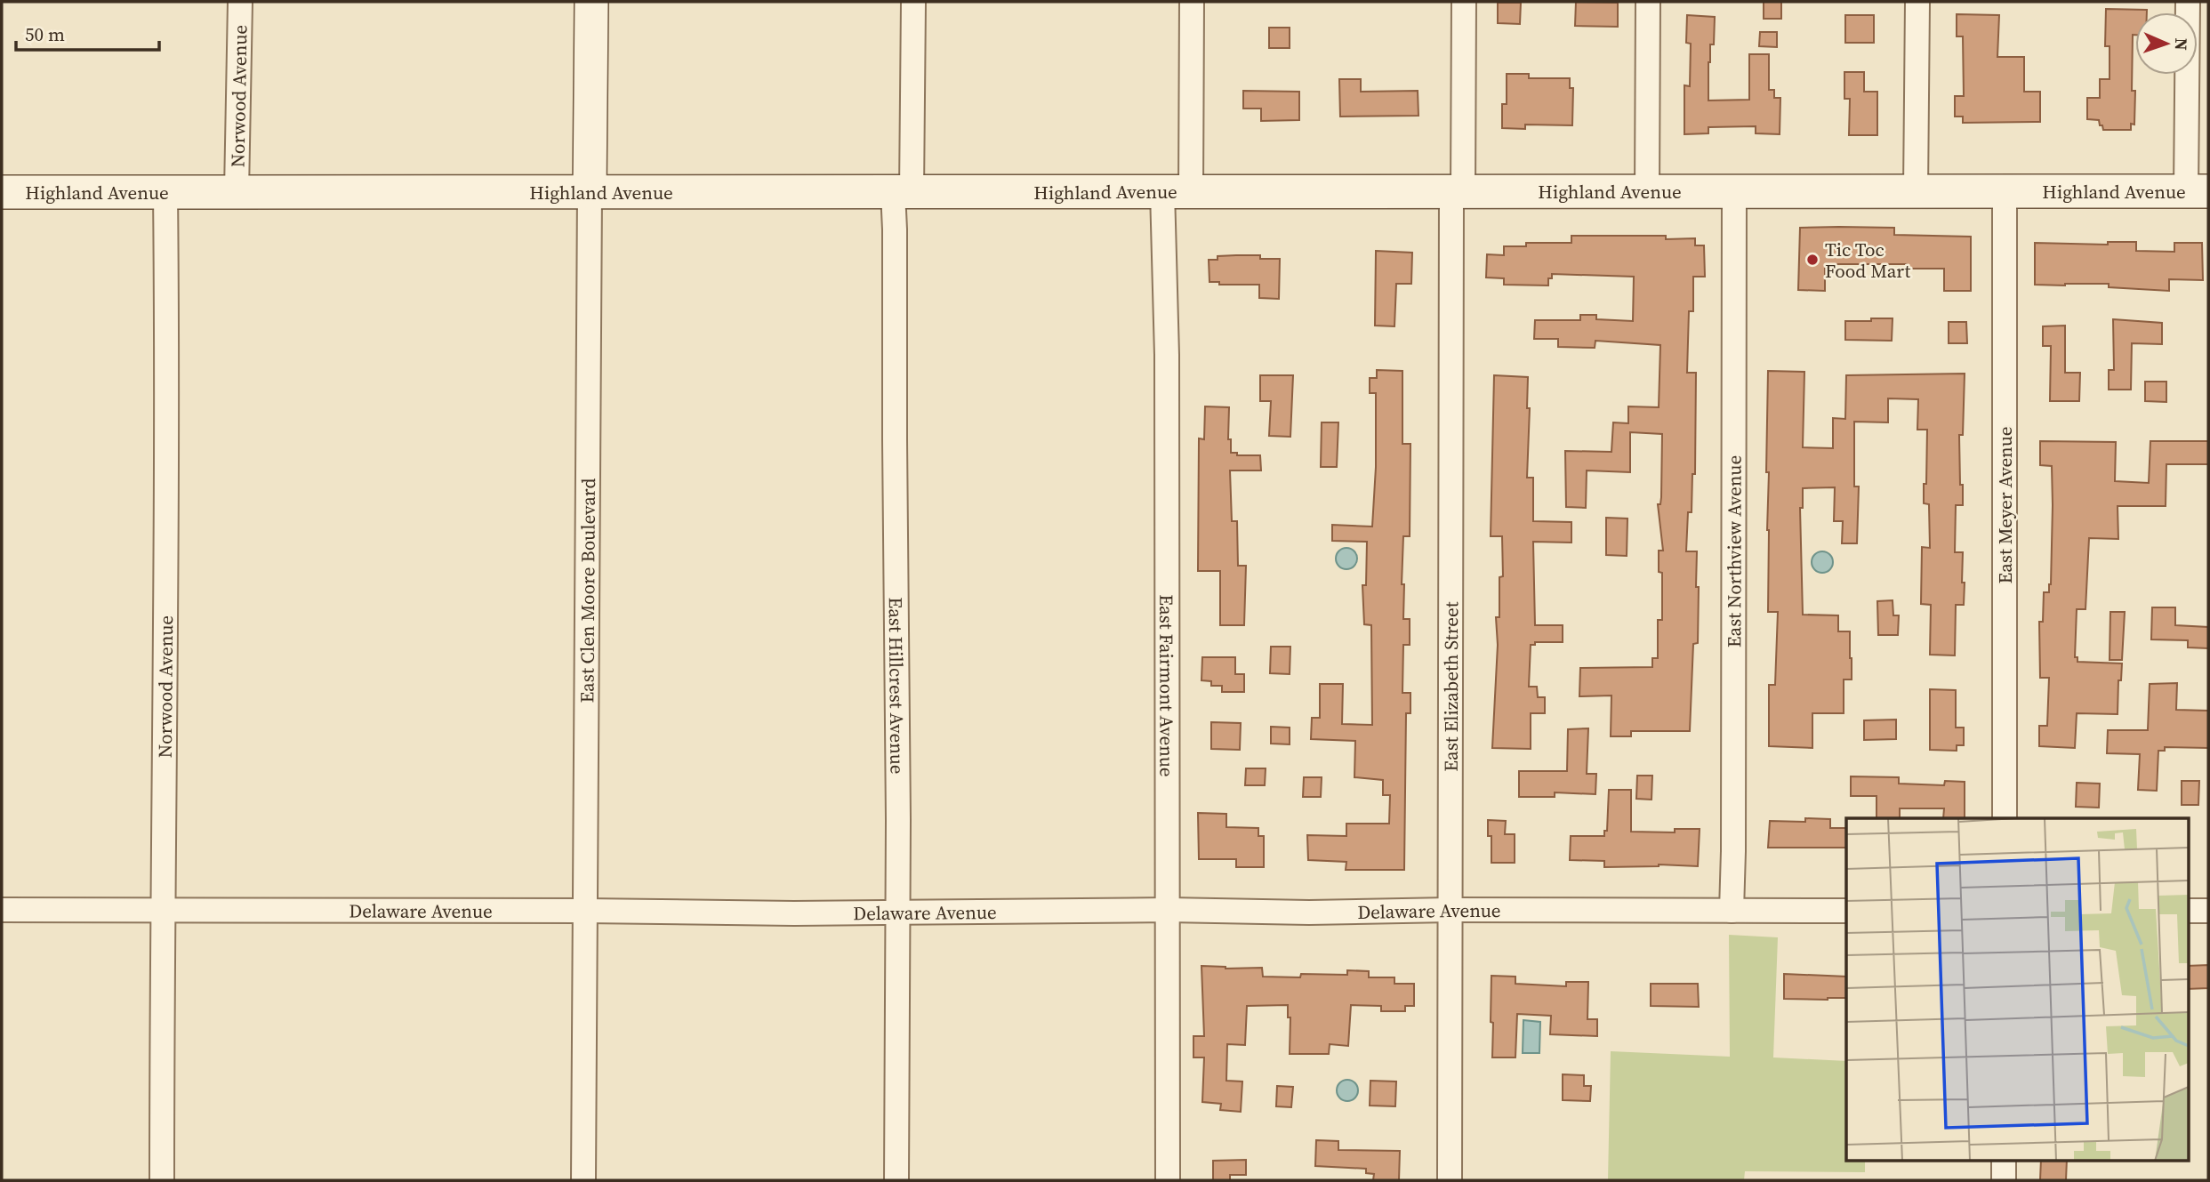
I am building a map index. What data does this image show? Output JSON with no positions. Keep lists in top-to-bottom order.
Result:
{
  "streets": {
    "main road": ["Highland Avenue", "East Clen Moore Boulevard"],
    "street": [
      "Norwood Avenue",
      "East Meyer Avenue",
      "East Northview Avenue",
      "East Hillcrest Avenue",
      "East Fairmont Avenue",
      "East Elizabeth Street",
      "Delaware Avenue"
    ]
  },
  "crossings": [
    ["Norwood Avenue", "Highland Avenue"],
    ["Norwood Avenue", "Delaware Avenue"],
    ["Highland Avenue", "East Meyer Avenue"],
    ["Highland Avenue", "East Northview Avenue"],
    ["Highland Avenue", "East Clen Moore Boulevard"],
    ["Highland Avenue", "East Hillcrest Avenue"],
    ["Highland Avenue", "East Fairmont Avenue"],
    ["Highland Avenue", "East Elizabeth Street"],
    ["East Northview Avenue", "Delaware Avenue"],
    ["East Clen Moore Boulevard", "Delaware Avenue"],
    ["East Hillcrest Avenue", "Delaware Avenue"],
    ["East Fairmont Avenue", "Delaware Avenue"],
    ["East Elizabeth Street", "Delaware Avenue"]
  ],
  "places": ["Tic Toc Food Mart"],
  "scale_bar": "50 m",
  "north": "right"
}
